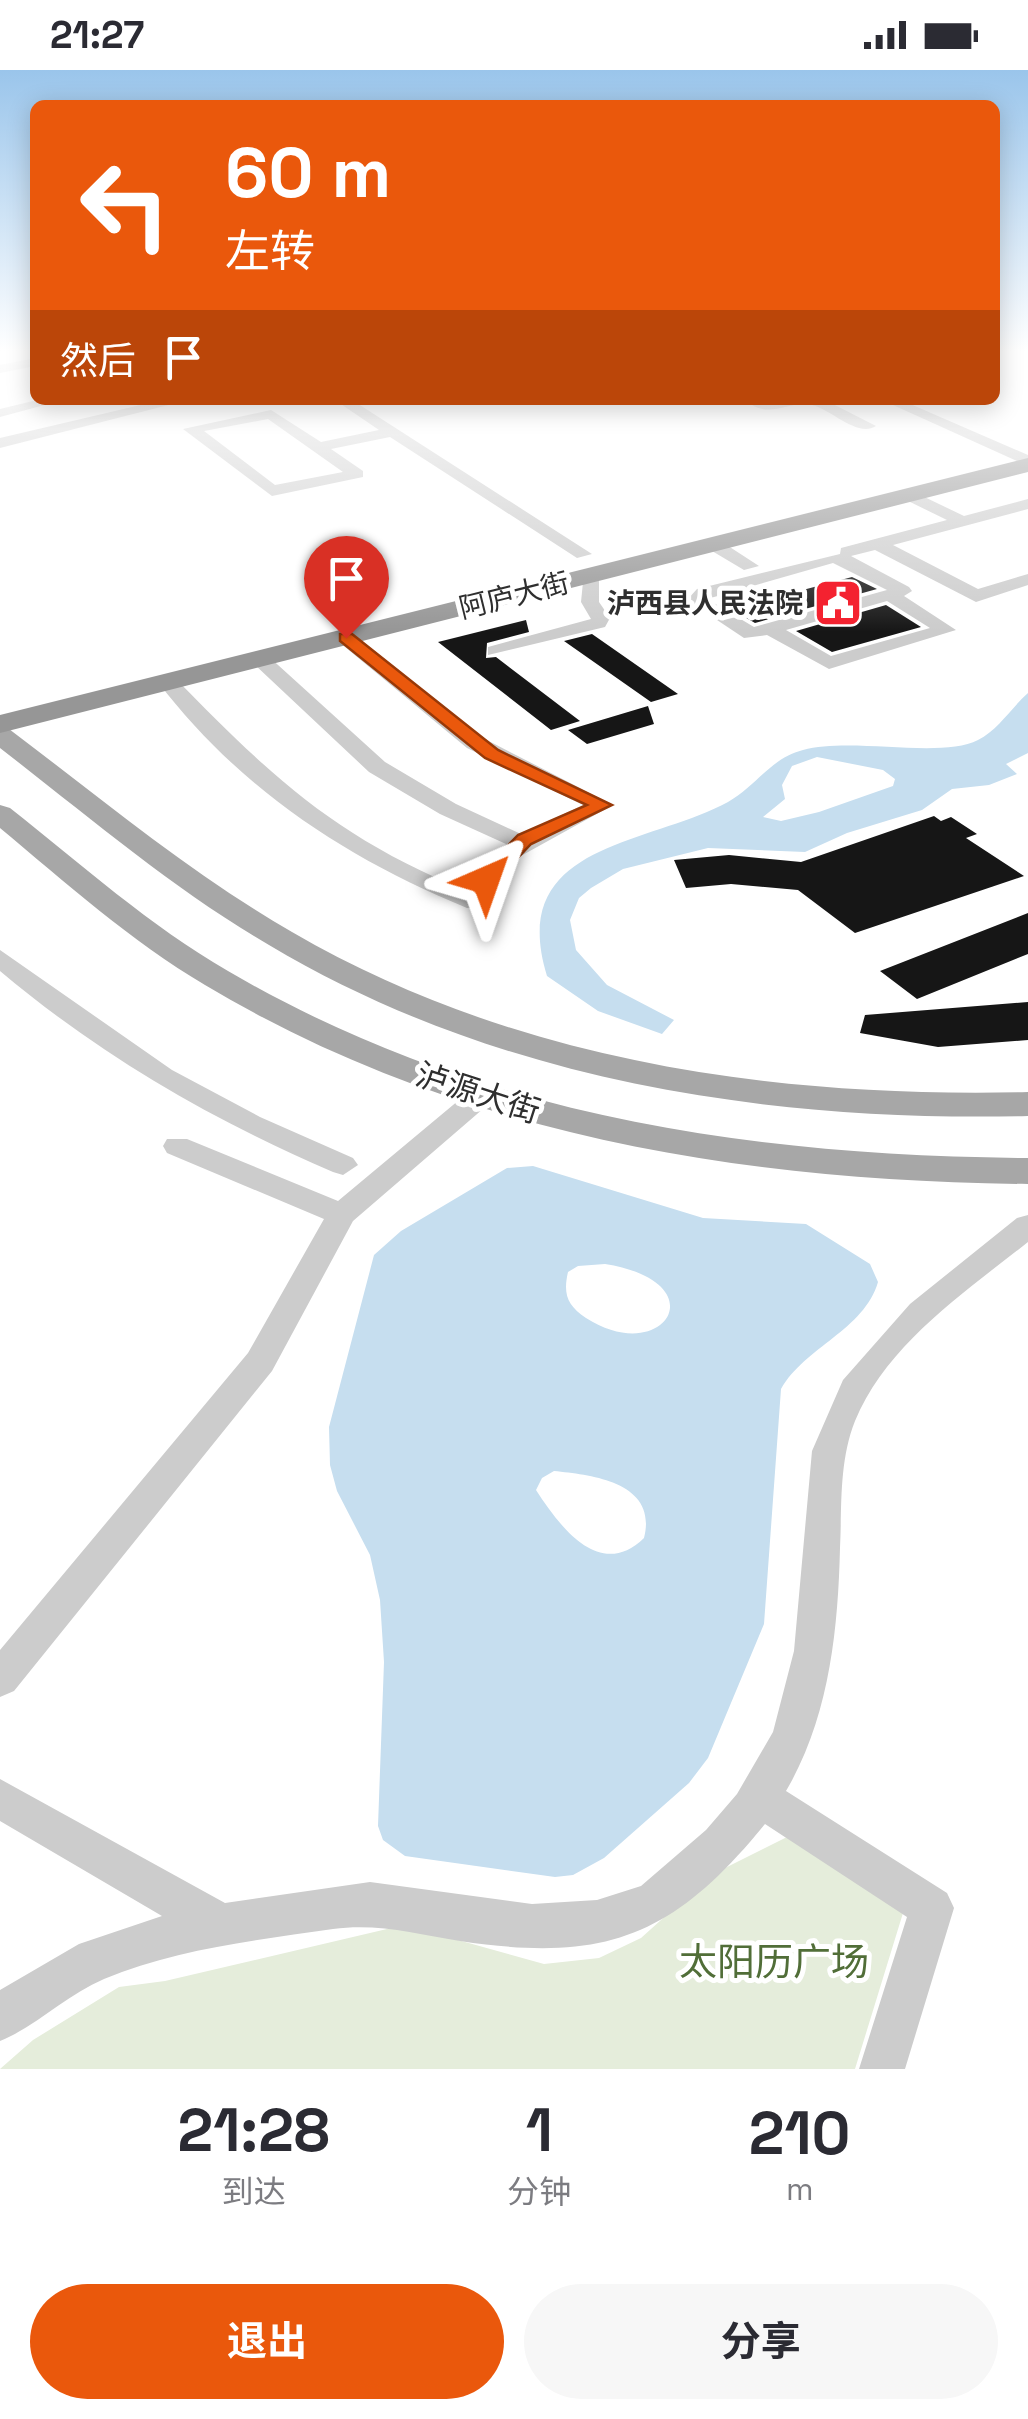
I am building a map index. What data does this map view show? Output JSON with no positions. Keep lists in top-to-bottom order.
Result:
{
  "streets": {
    "highway": ["阿庐大街"],
    "main road": ["泸源大街"]
  },
  "parks": ["太阳历广场"],
  "places": {
    "public building": ["泸西县人民法院"]
  },
  "page": {
    "status": "21:27",
    "turn": ["60 m", "左转"],
    "then": "然后",
    "eta": [
      "21:28",
      "到达",
      "1",
      "分钟",
      "210",
      "m"
    ],
    "buttons": ["退出", "分享"]
  }
}
